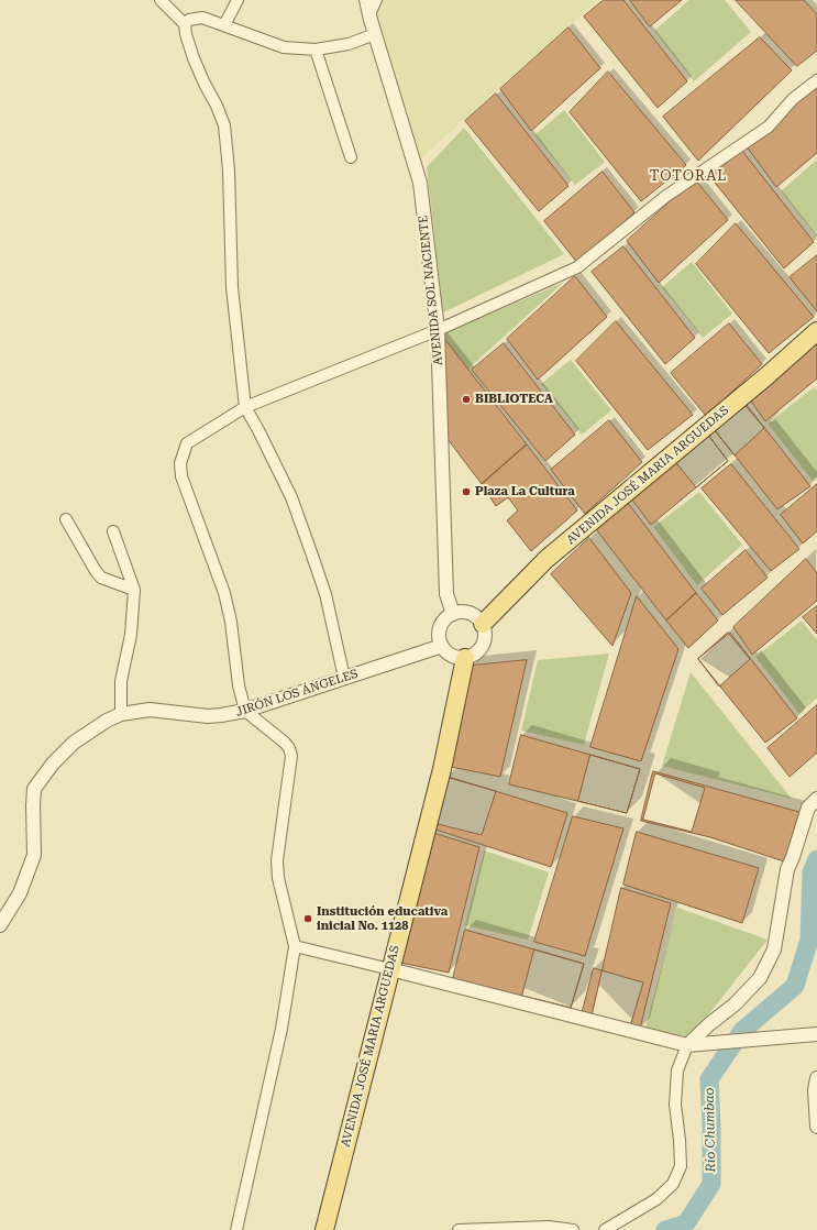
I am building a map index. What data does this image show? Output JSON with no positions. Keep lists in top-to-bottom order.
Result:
{
  "streets": {
    "main road": ["AVENIDA JOSÉ MARIA ARGUEDAS"],
    "street": ["AVENIDA SOL NACIENTE", "JIRÓN LOS ÁNGELES"]
  },
  "crossings": [
    ["AVENIDA SOL NACIENTE", "AVENIDA JOSÉ MARIA ARGUEDAS"],
    ["AVENIDA SOL NACIENTE", "JIRÓN LOS ÁNGELES"],
    ["AVENIDA JOSÉ MARIA ARGUEDAS", "JIRÓN LOS ÁNGELES"]
  ],
  "districts": ["TOTORAL"],
  "water": ["Río Chumbao"],
  "places": ["BIBLIOTECA", "Plaza La Cultura", "Institución educativa inicial No. 1128"]
}
